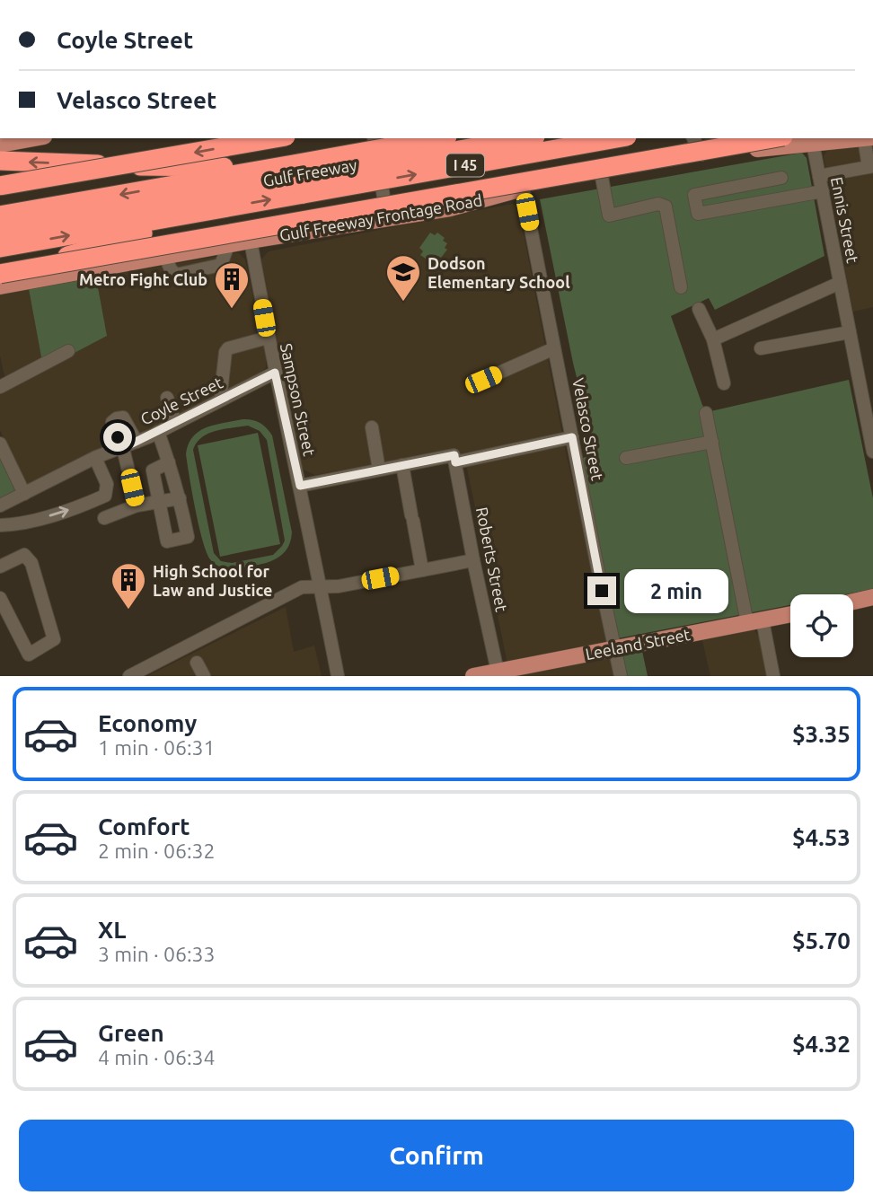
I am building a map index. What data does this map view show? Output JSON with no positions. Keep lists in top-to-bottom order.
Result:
{
  "streets": {
    "highway": ["I 45", "Gulf Freeway"],
    "main road": ["Gulf Freeway Frontage Road", "Leeland Street"],
    "street": [
      "Ennis Street",
      "Sampson Street",
      "Coyle Street",
      "Velasco Street",
      "Roberts Street"
    ]
  },
  "crossings": [
    ["Gulf Freeway Frontage Road", "Ennis Street"],
    ["Gulf Freeway Frontage Road", "Sampson Street"],
    ["Gulf Freeway Frontage Road", "Velasco Street"],
    ["Sampson Street", "Coyle Street"],
    ["Velasco Street", "Leeland Street"],
    ["Roberts Street", "Leeland Street"]
  ],
  "places": {
    "school or university": ["Dodson Elementary School"],
    "building": ["Metro Fight Club", "High School for Law and Justice"]
  },
  "page": {
    "banner": ["Coyle Street", "Velasco Street"],
    "bubble": "2 min",
    "list": [
      {
        "name": "Economy",
        "note": "1 min · 06:31",
        "value": "$3.35"
      },
      {
        "name": "Comfort",
        "note": "2 min · 06:32",
        "value": "$4.53"
      },
      {
        "name": "XL",
        "note": "3 min · 06:33",
        "value": "$5.70"
      },
      {
        "name": "Green",
        "note": "4 min · 06:34",
        "value": "$4.32"
      }
    ],
    "buttons": "Confirm"
  }
}
